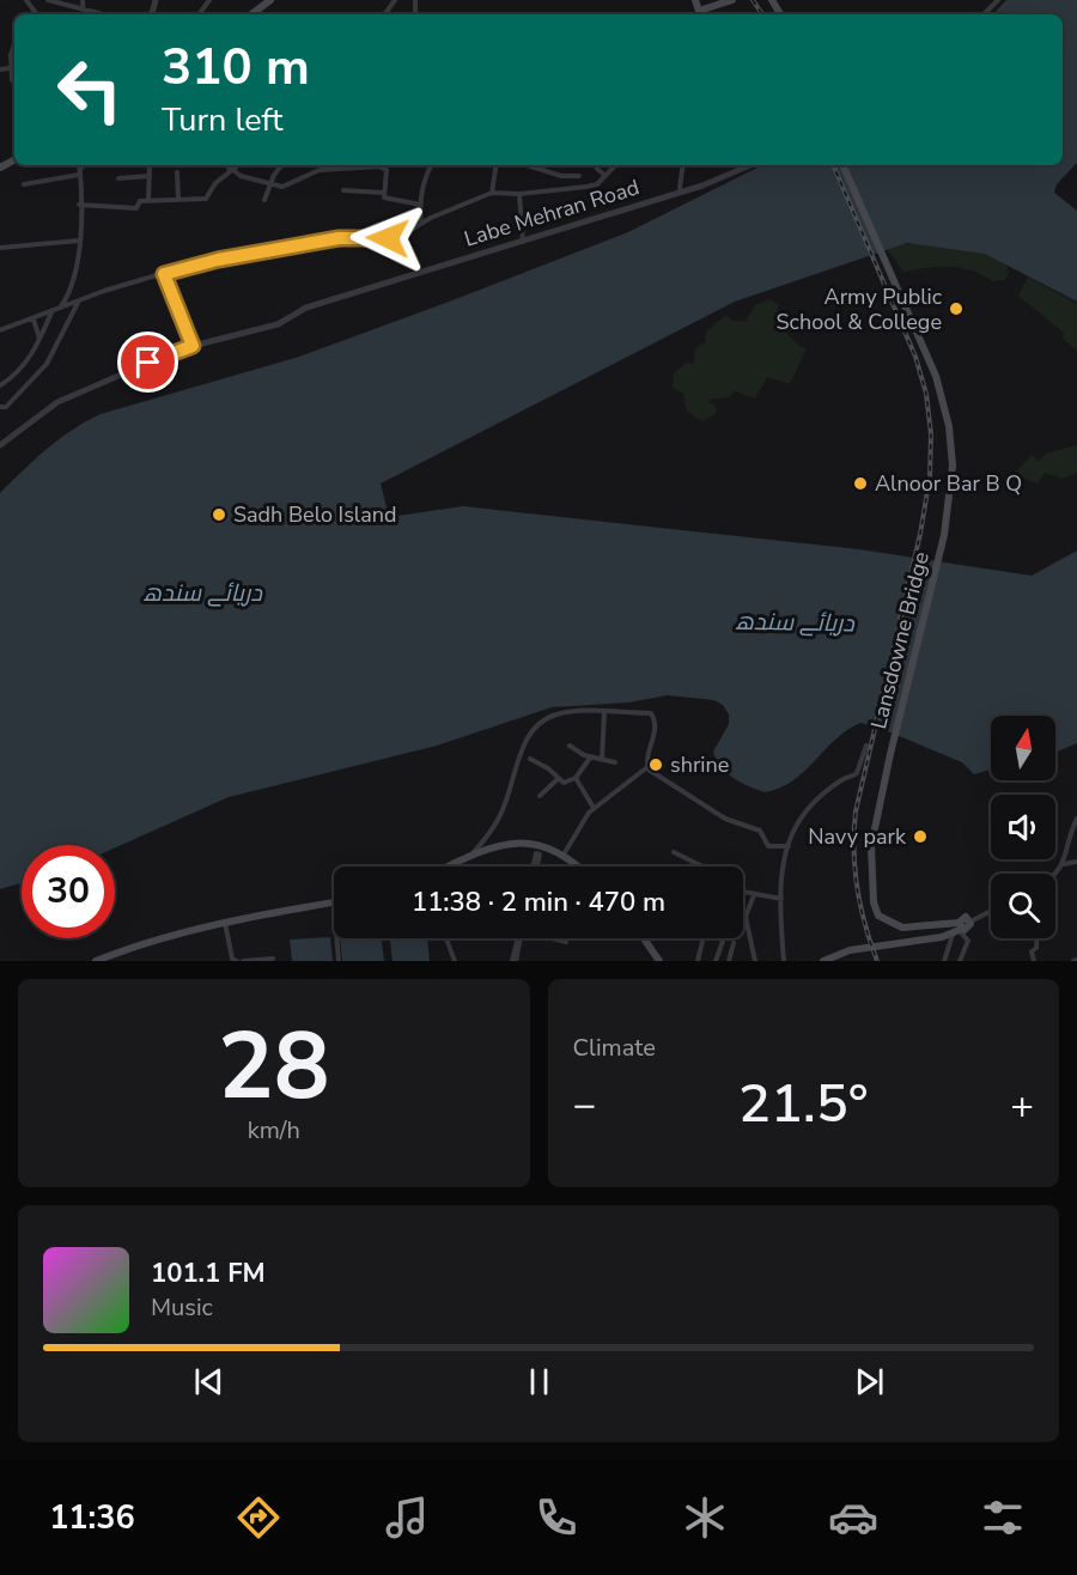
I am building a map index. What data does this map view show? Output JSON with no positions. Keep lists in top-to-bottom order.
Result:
{
  "streets": {
    "main road": ["Lansdowne Bridge"],
    "street": ["Labe Mehran Road"]
  },
  "water": ["دریائے سندھ"],
  "places": [
    "Army Public School & College",
    "Alnoor Bar B Q",
    "Sadh Belo Island",
    "shrine",
    "Navy park"
  ],
  "north": "top",
  "page": {
    "turn": ["310 m", "Turn left"],
    "limit": "30",
    "trip": "11:38 · 2 min · 470 m",
    "tile": [
      ["28", "km/h"],
      "Climate"
    ],
    "heat": ["−", "21.5°", "+"],
    "song": ["101.1 FM", "Music"],
    "tabs": "11:36"
  }
}
